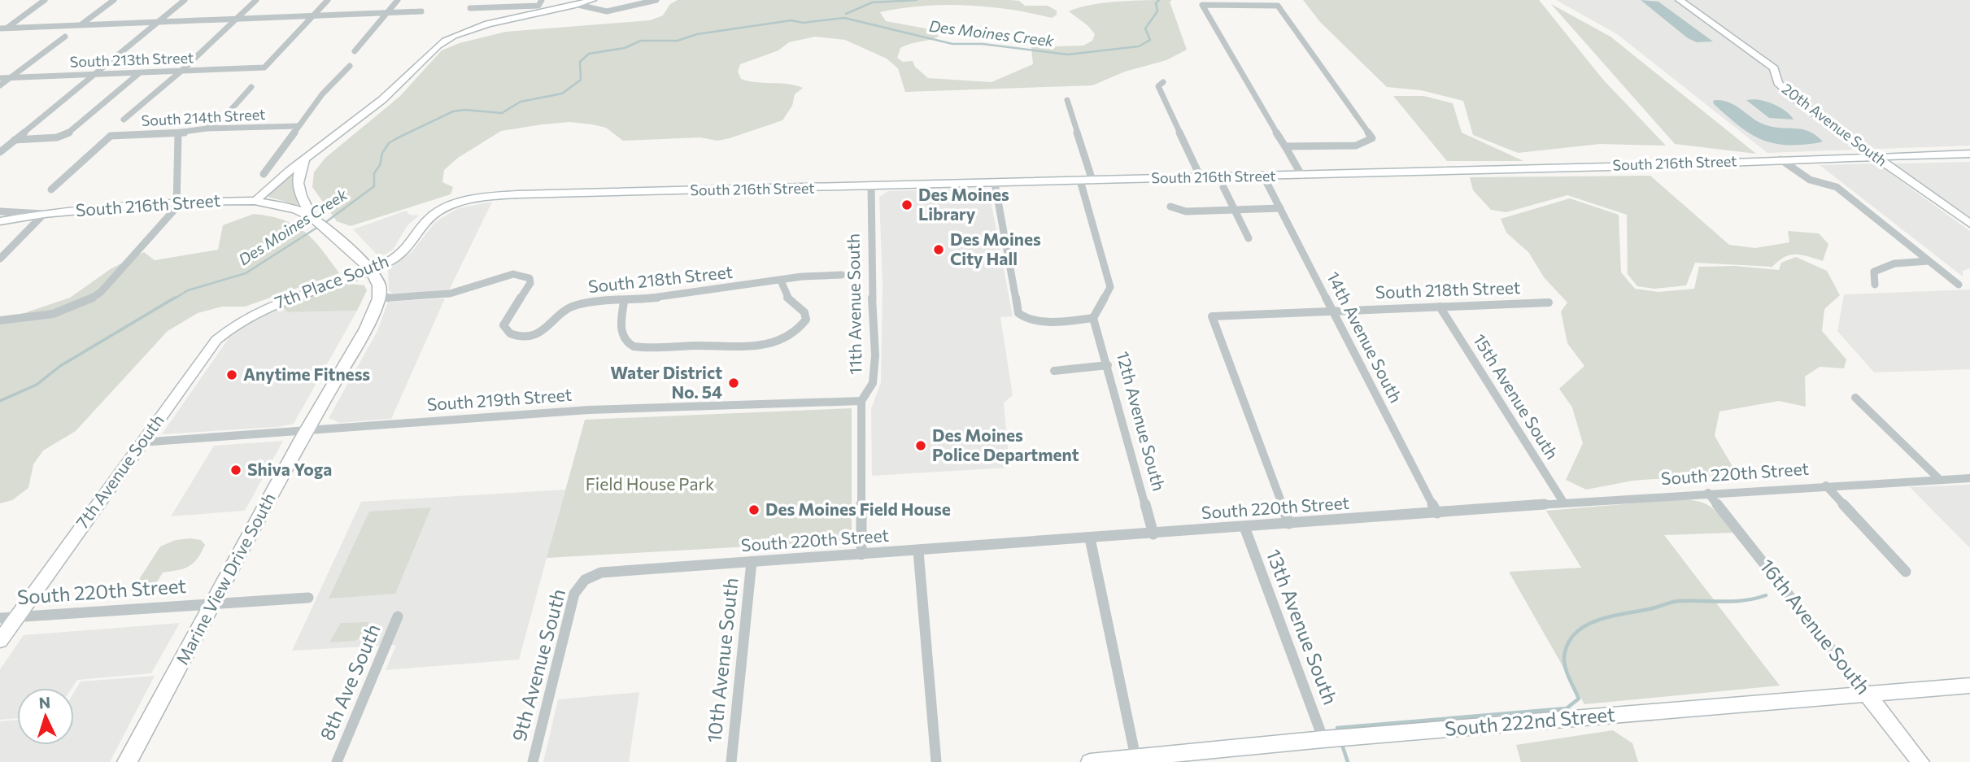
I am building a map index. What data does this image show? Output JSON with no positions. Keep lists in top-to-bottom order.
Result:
{
  "streets": {
    "main road": [
      "20th Avenue South",
      "South 216th Street",
      "7th Place South",
      "7th Avenue South",
      "Marine View Drive South",
      "16th Avenue South",
      "South 222nd Street"
    ],
    "street": [
      "South 213th Street",
      "South 214th Street",
      "South 218th Street",
      "11th Avenue South",
      "14th Avenue South",
      "15th Avenue South",
      "South 219th Street",
      "12th Avenue South",
      "South 220th Street",
      "13th Avenue South",
      "10th Avenue South",
      "9th Avenue South",
      "8th Ave South"
    ]
  },
  "crossings": [
    ["20th Avenue South", "South 216th Street"],
    ["South 216th Street", "7th Place South"],
    ["South 216th Street", "11th Avenue South"],
    ["South 216th Street", "14th Avenue South"],
    ["South 218th Street", "14th Avenue South"],
    ["South 218th Street", "15th Avenue South"],
    ["South 218th Street", "Marine View Drive South"],
    ["South 218th Street", "13th Avenue South"],
    ["7th Place South", "7th Avenue South"],
    ["11th Avenue South", "South 219th Street"],
    ["11th Avenue South", "South 220th Street"],
    ["14th Avenue South", "South 220th Street"],
    ["15th Avenue South", "South 220th Street"],
    ["South 219th Street", "7th Avenue South"],
    ["South 219th Street", "Marine View Drive South"],
    ["12th Avenue South", "South 220th Street"],
    ["7th Avenue South", "South 220th Street"],
    ["South 220th Street", "Marine View Drive South"],
    ["South 220th Street", "13th Avenue South"],
    ["South 220th Street", "16th Avenue South"],
    ["South 220th Street", "10th Avenue South"],
    ["South 220th Street", "9th Avenue South"],
    ["13th Avenue South", "South 222nd Street"],
    ["16th Avenue South", "South 222nd Street"]
  ],
  "water": ["Des Moines Creek"],
  "parks": ["Field House Park"],
  "places": [
    "Des Moines Library",
    "Des Moines City Hall",
    "Anytime Fitness",
    "Water District No. 54",
    "Des Moines Police Department",
    "Shiva Yoga",
    "Des Moines Field House"
  ],
  "north": "top"
}
